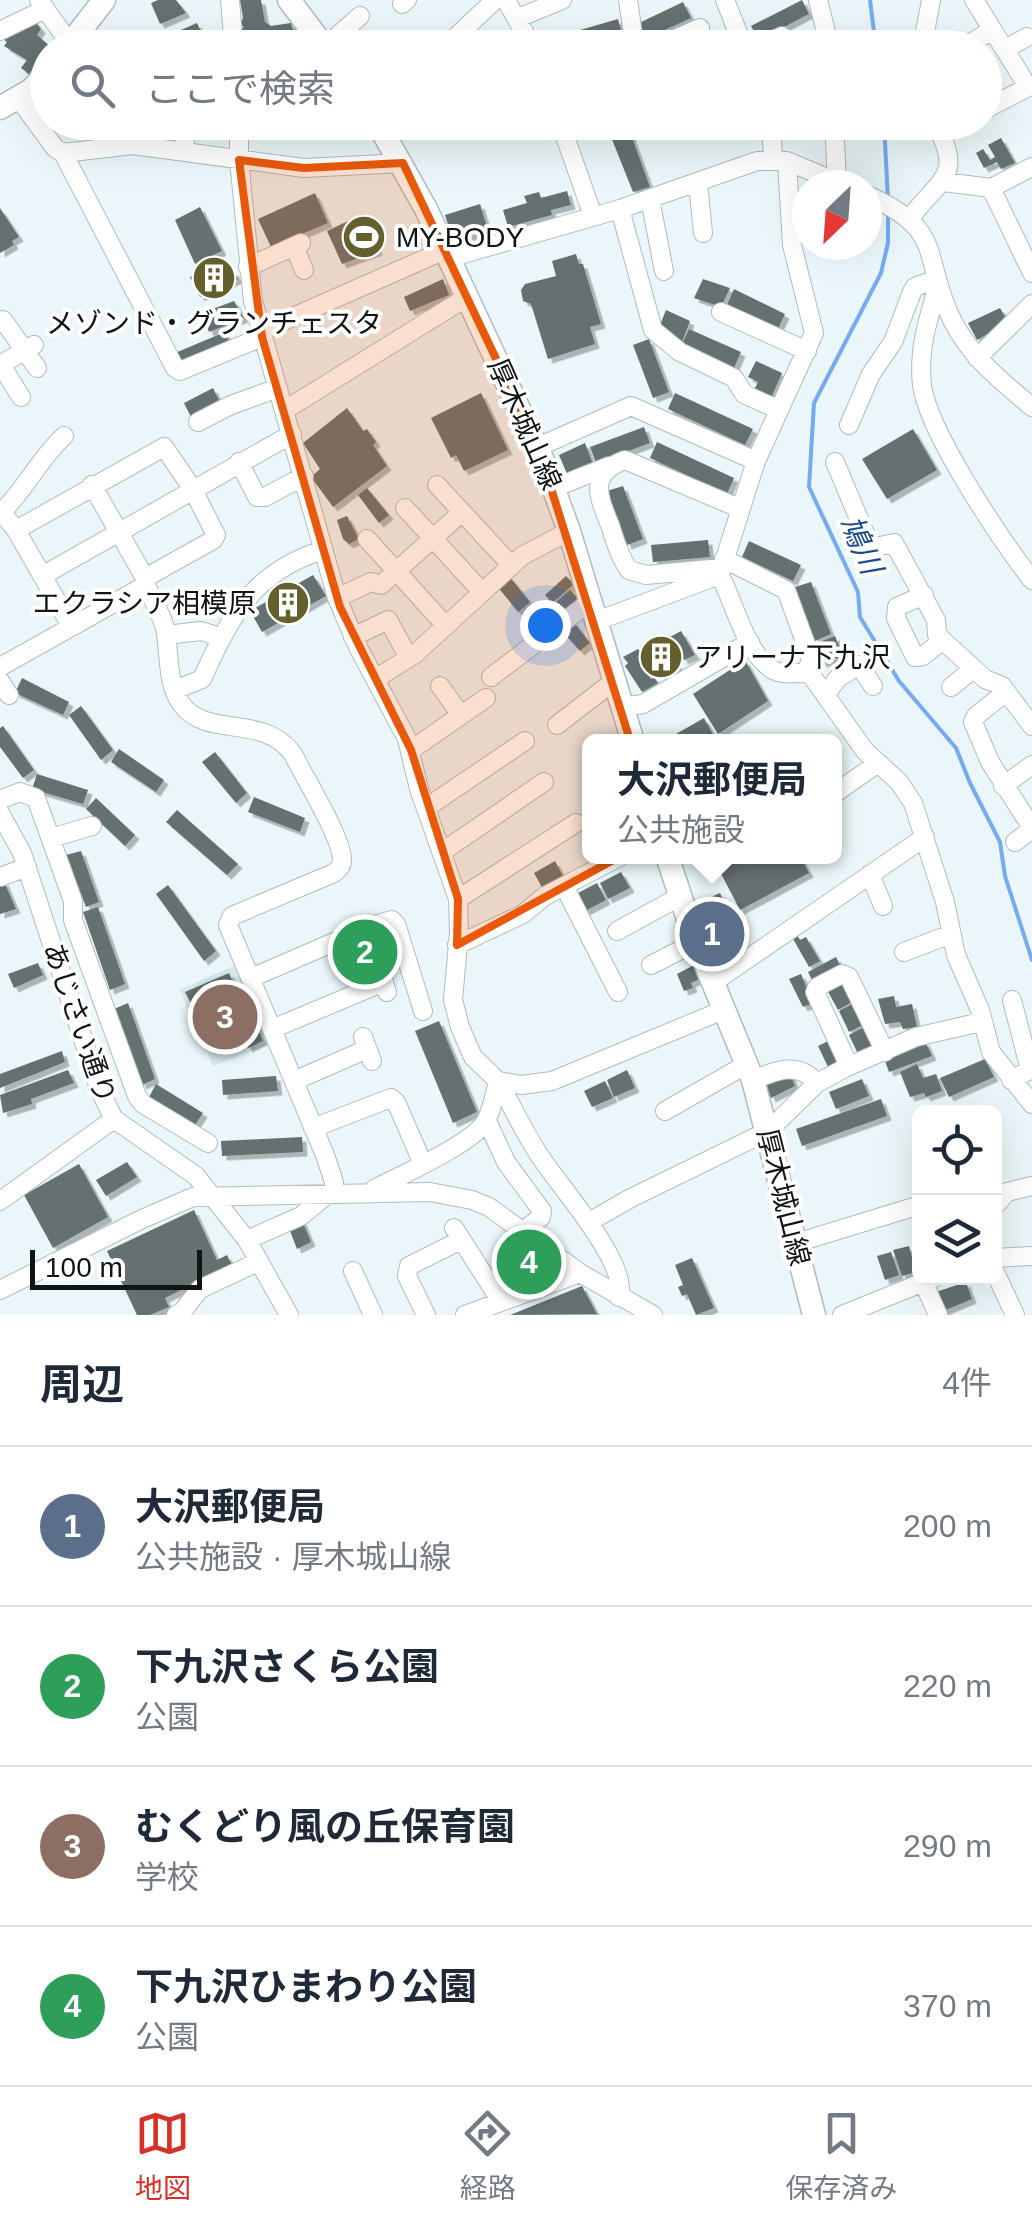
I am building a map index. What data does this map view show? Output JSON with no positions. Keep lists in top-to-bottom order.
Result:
{
  "streets": {
    "main road": ["厚木城山線"],
    "street": ["あじさい通り"]
  },
  "water": ["鳩川"],
  "places": {
    "sports": ["MY-BODY"],
    "building": ["メゾンド・グランチェスタ", "エクラシア相模原", "アリーナ下九沢"]
  },
  "scale_bar": "100 m",
  "north": "bottom left",
  "page": {
    "search": "ここで検索",
    "popup": ["大沢郵便局", "公共施設"],
    "pins": [
      "1",
      "2",
      "3",
      "4"
    ],
    "scale": "100 m",
    "heading": ["周辺", "4件"],
    "list": [
      {
        "mark": "1",
        "name": "大沢郵便局",
        "note": "公共施設 · 厚木城山線",
        "value": "200 m"
      },
      {
        "mark": "2",
        "name": "下九沢さくら公園",
        "note": "公園",
        "value": "220 m"
      },
      {
        "mark": "3",
        "name": "むくどり風の丘保育園",
        "note": "学校",
        "value": "290 m"
      },
      {
        "mark": "4",
        "name": "下九沢ひまわり公園",
        "note": "公園",
        "value": "370 m"
      }
    ],
    "nav": ["地図", "経路", "保存済み"]
  }
}
